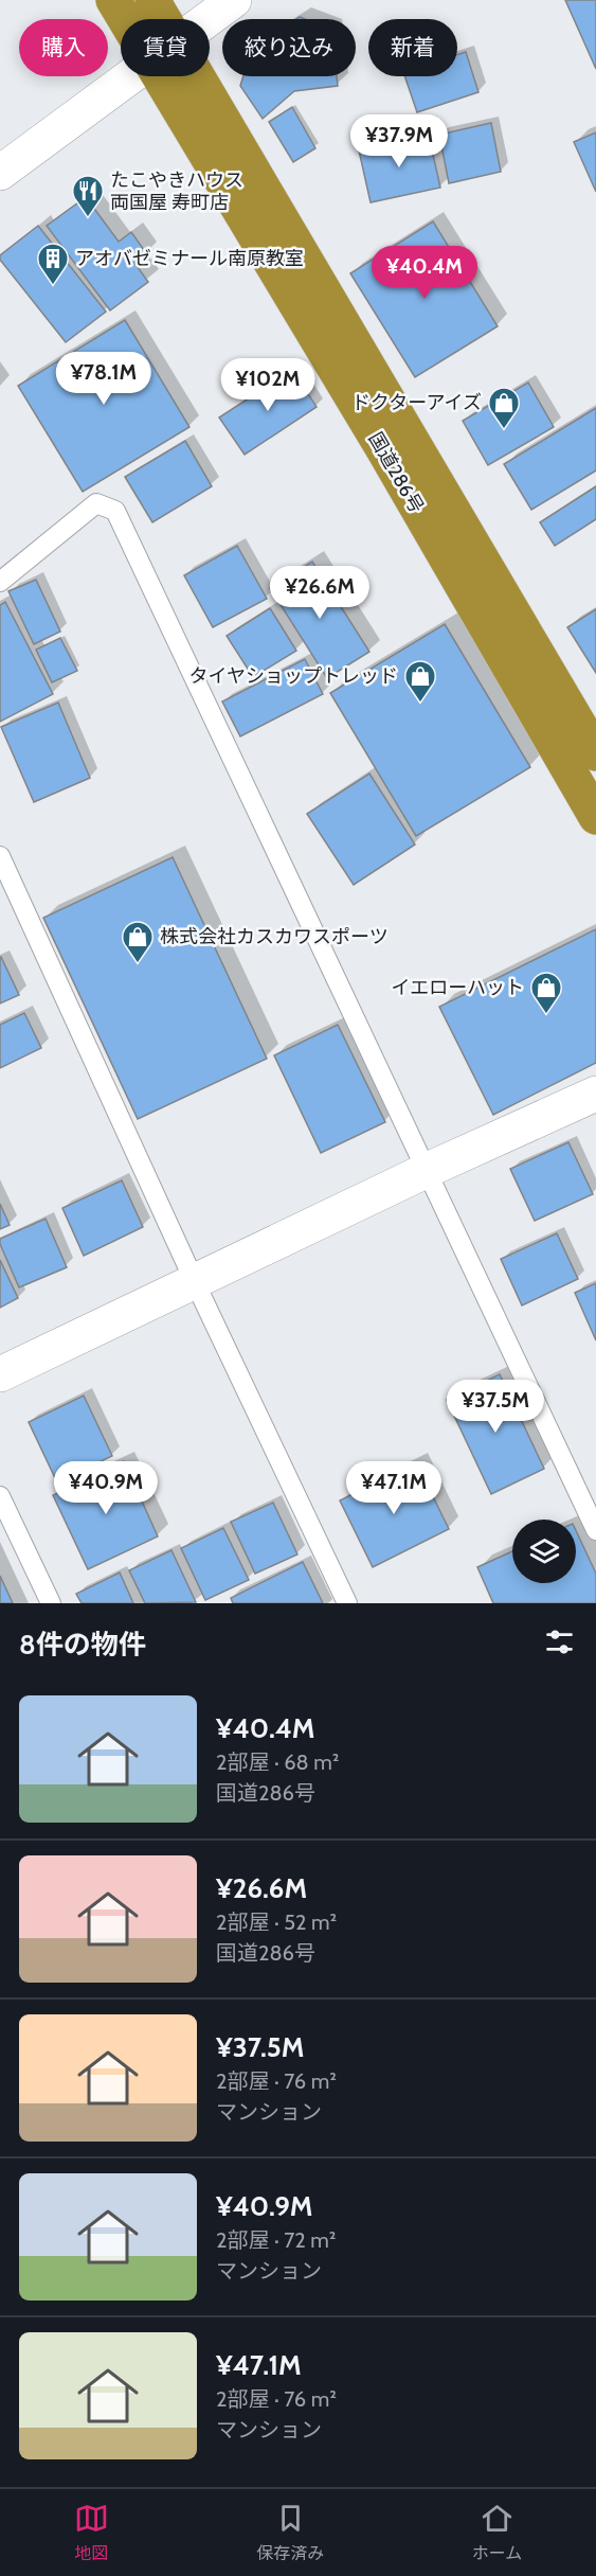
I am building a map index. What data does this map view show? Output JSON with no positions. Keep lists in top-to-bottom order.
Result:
{
  "streets": {
    "highway": ["国道286号"]
  },
  "places": {
    "restaurant": ["たこやきハウス 両国屋 寿町店"],
    "building": ["アオバゼミナール南原教室"],
    "shop": [
      "ドクターアイズ",
      "タイヤショップトレッド",
      "株式会社カスカワスポーツ",
      "イエローハット"
    ]
  },
  "page": {
    "chip": [
      "購入",
      "賃貸",
      "絞り込み",
      "新着"
    ],
    "price": [
      "¥37.9M",
      "¥40.4M",
      "¥78.1M",
      "¥102M",
      "¥26.6M",
      "¥37.5M",
      "¥40.9M",
      "¥47.1M"
    ],
    "heading": "8件の物件",
    "list": [
      {
        "name": "¥40.4M",
        "note": "2部屋 · 68 m² · 国道286号"
      },
      {
        "name": "¥26.6M",
        "note": "2部屋 · 52 m² · 国道286号"
      },
      {
        "name": "¥37.5M",
        "note": "2部屋 · 76 m² · マンション"
      },
      {
        "name": "¥40.9M",
        "note": "2部屋 · 72 m² · マンション"
      },
      {
        "name": "¥47.1M",
        "note": "2部屋 · 76 m² · マンション"
      }
    ],
    "tabs": ["地図", "保存済み", "ホーム"]
  }
}
